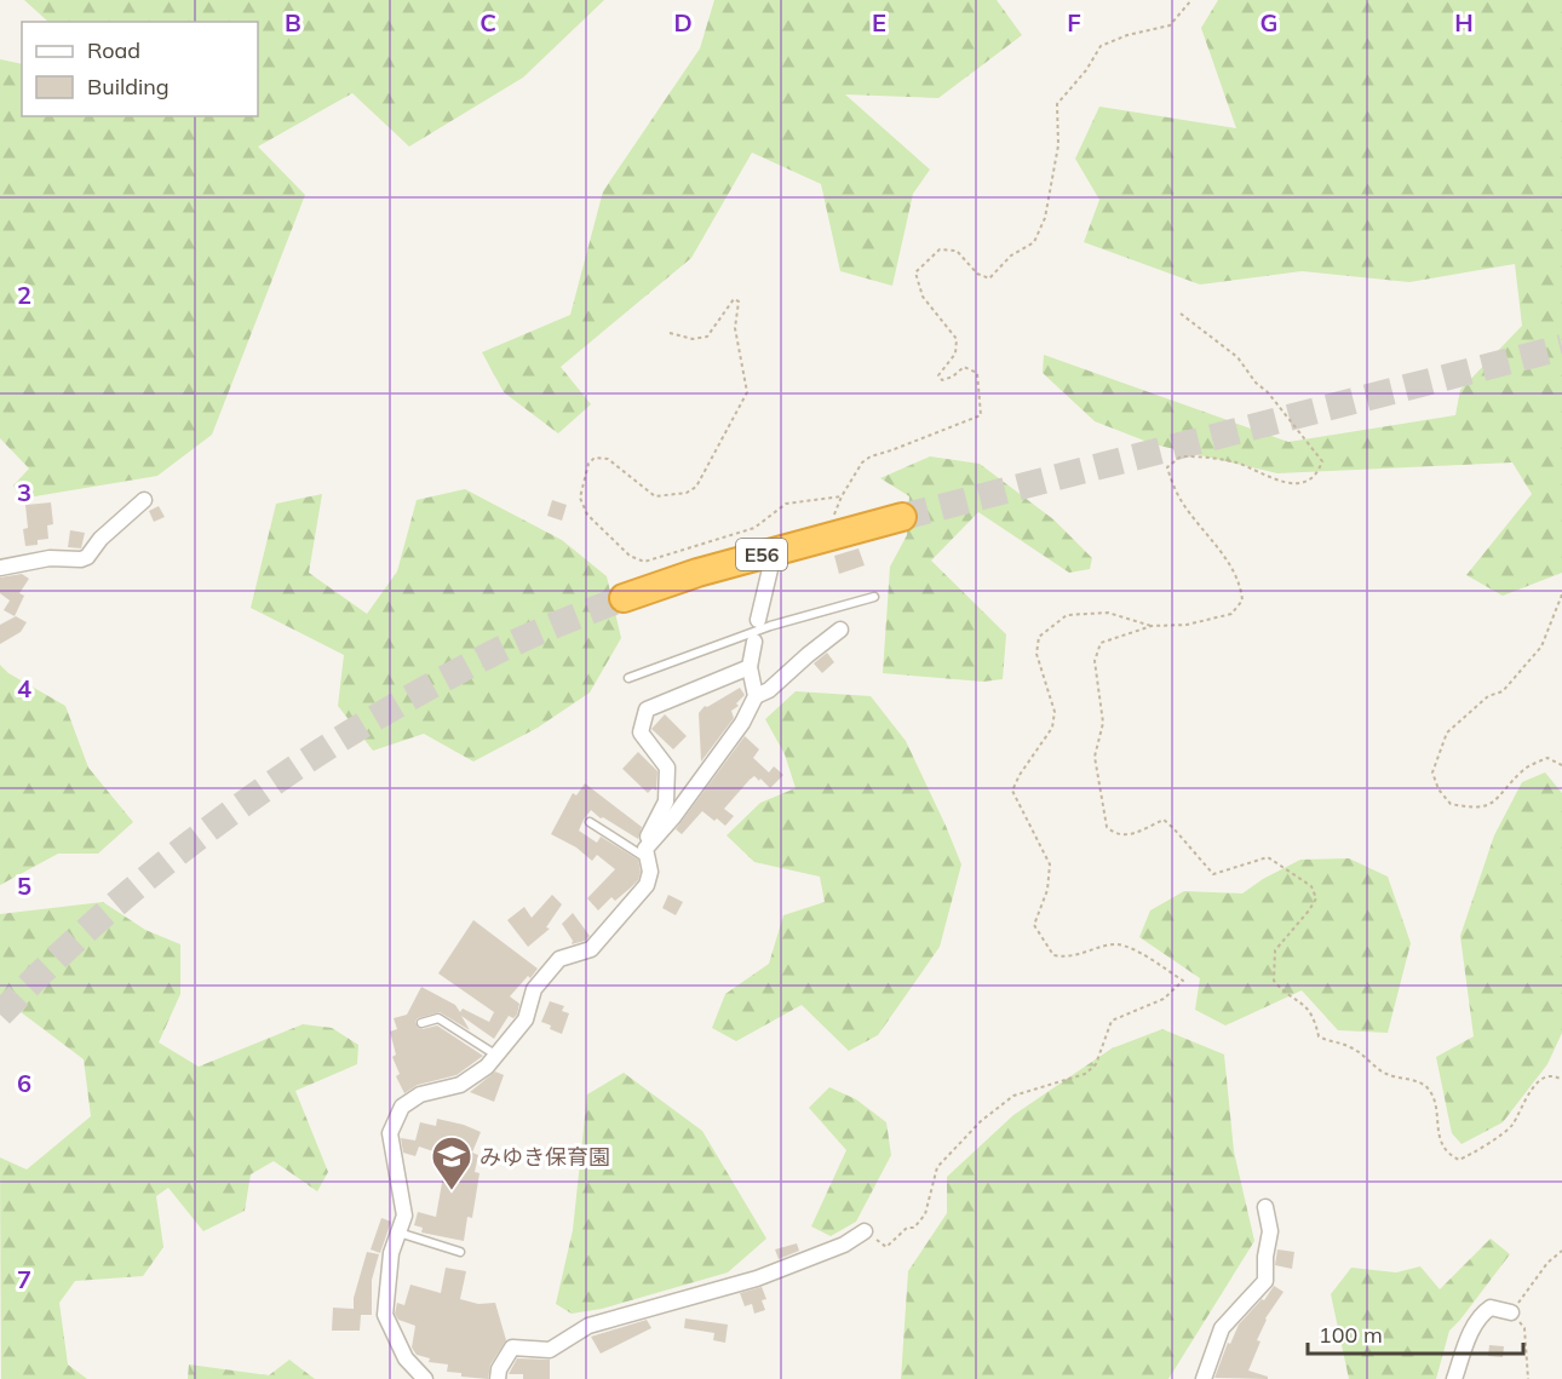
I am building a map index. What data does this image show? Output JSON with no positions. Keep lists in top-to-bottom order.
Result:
{
  "streets": {
    "highway": ["E56"]
  },
  "places": {
    "school or university": ["みゆき保育園"]
  },
  "legend": ["Road", "Building"],
  "scale_bar": "100 m",
  "grid": {
    "columns": [
      "B",
      "C",
      "D",
      "E",
      "F",
      "G",
      "H"
    ],
    "rows": [
      "2",
      "3",
      "4",
      "5",
      "6",
      "7"
    ]
  }
}
